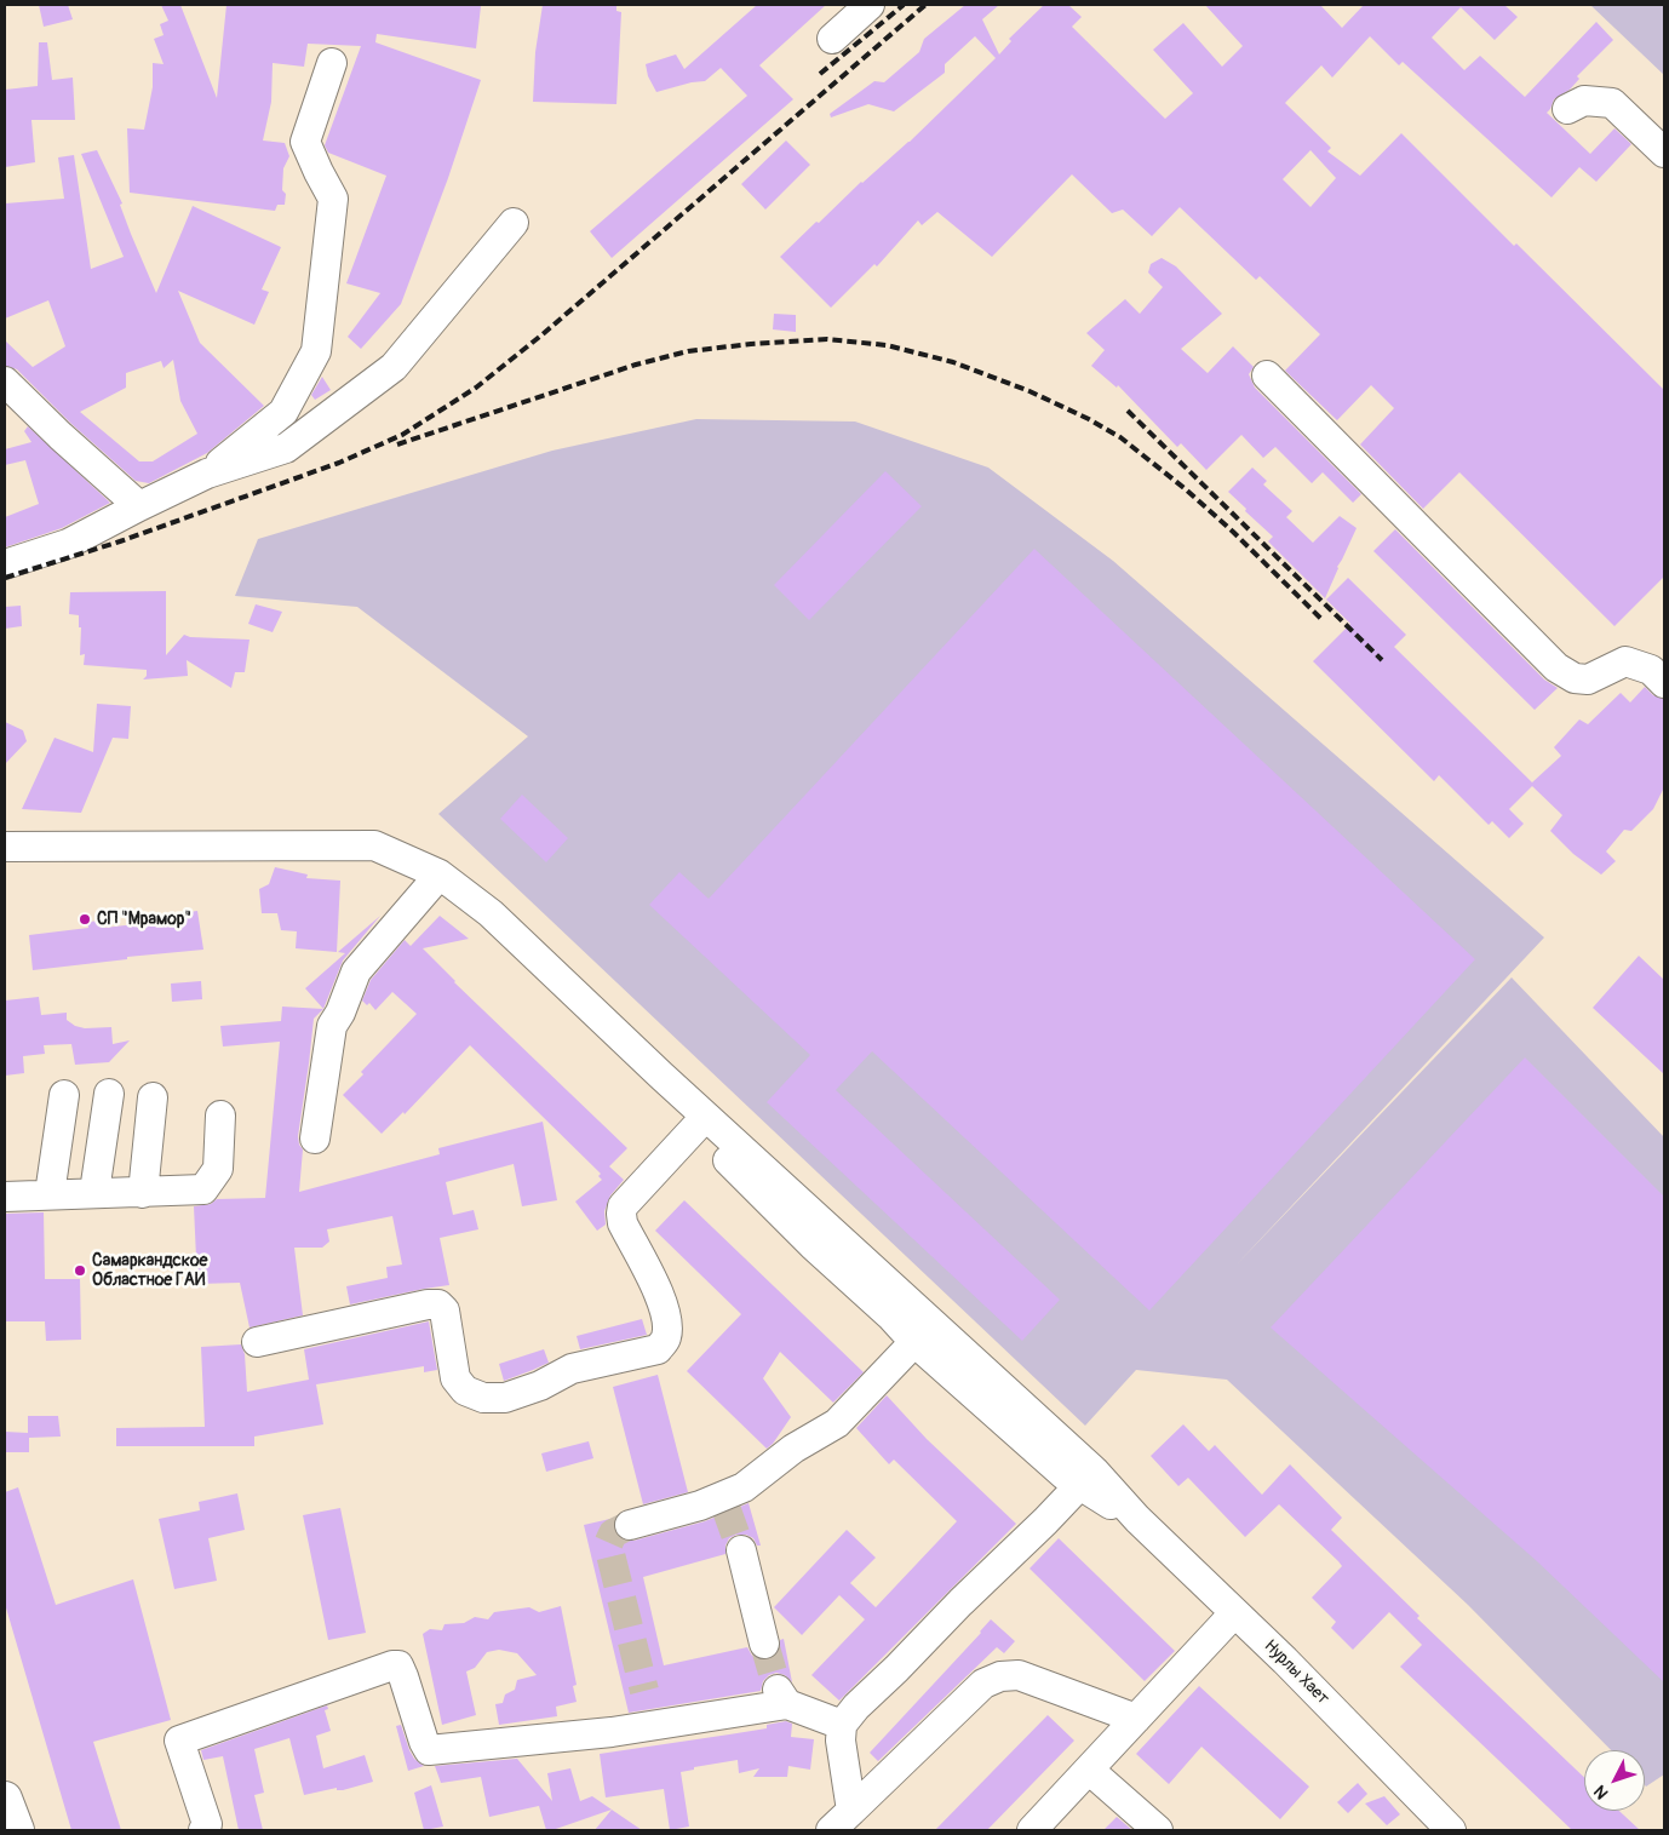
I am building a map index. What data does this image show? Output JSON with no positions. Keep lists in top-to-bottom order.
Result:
{
  "streets": {
    "street": ["Нурлы Хает"]
  },
  "places": ["СП \"Мрамор\"", "Самаркандское Областное ГАИ"],
  "north": "bottom left"
}
